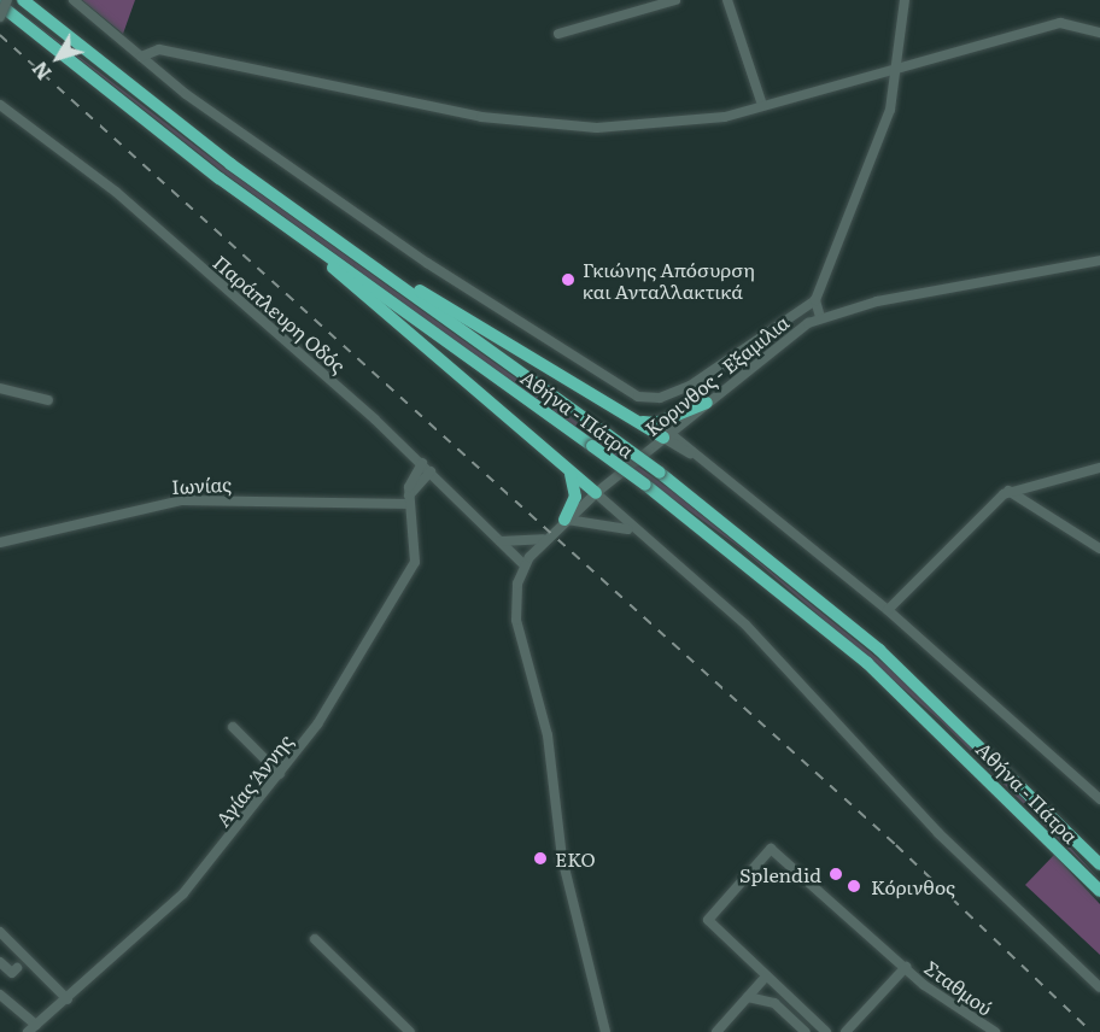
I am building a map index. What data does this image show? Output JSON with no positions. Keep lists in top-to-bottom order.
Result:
{
  "streets": {
    "highway": ["Αθήνα - Πάτρα"],
    "street": [
      "Παράπλευρη Οδός",
      "Κορινθος - Εξαμιλια",
      "Ιωνίας",
      "Αγίας Άννης",
      "Σταθμού"
    ]
  },
  "crossings": [
    ["Παράπλευρη Οδός", "Κορινθος - Εξαμιλια"],
    ["Ιωνίας", "Αγίας Άννης"]
  ],
  "places": [
    "Γκιώνης Απόσυρση και Ανταλλακτικά",
    "EKO",
    "Splendid",
    "Κόρινθος"
  ],
  "north": "bottom left"
}
